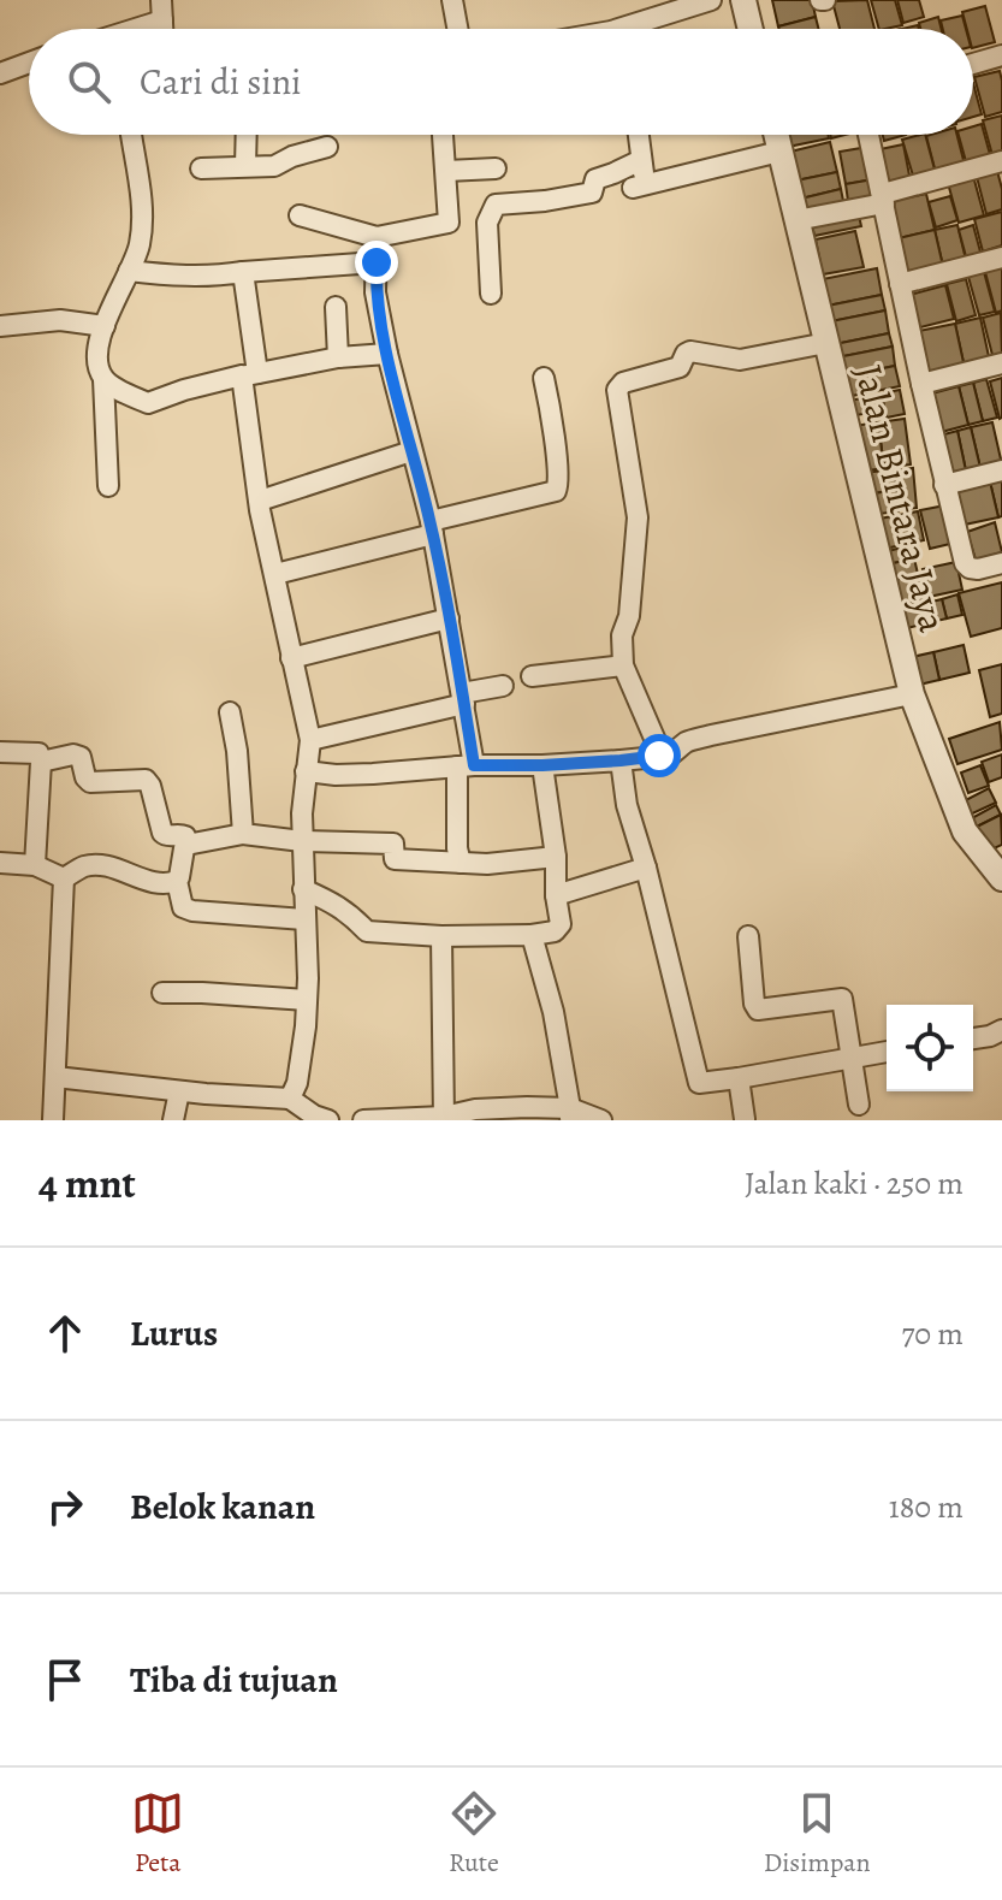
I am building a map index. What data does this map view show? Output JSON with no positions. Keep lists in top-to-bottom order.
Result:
{
  "streets": {
    "street": ["Jalan Bintara Jaya"]
  },
  "page": {
    "search": "Cari di sini",
    "heading": ["4 mnt", "Jalan kaki · 250 m"],
    "list": [
      ["Lurus", "70 m"],
      ["Belok kanan", "180 m"],
      "Tiba di tujuan"
    ],
    "nav": ["Peta", "Rute", "Disimpan"]
  }
}
